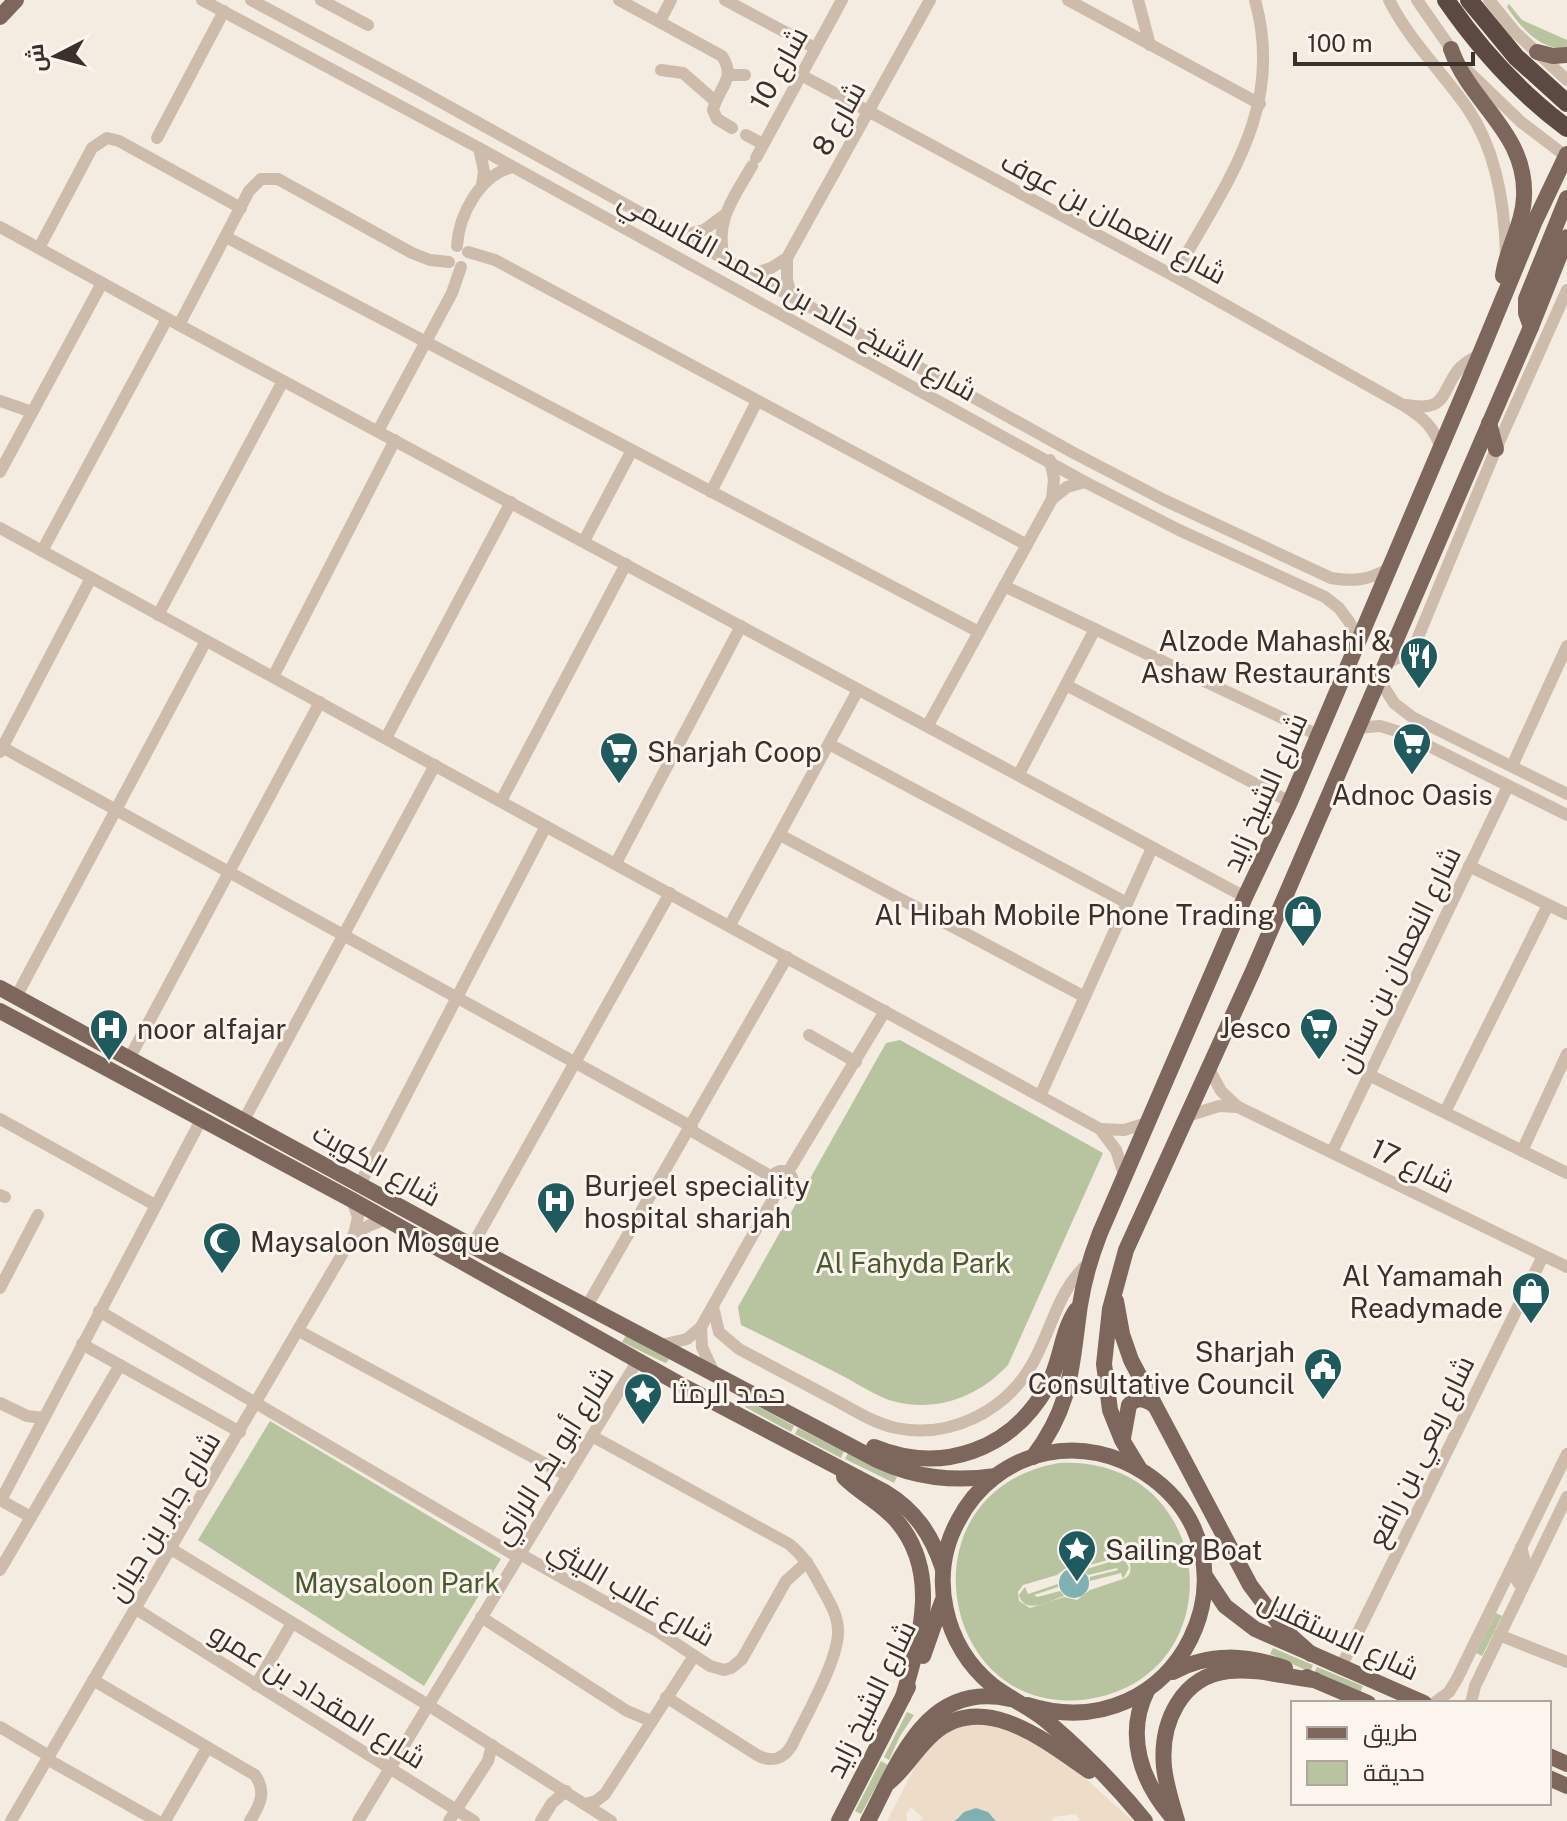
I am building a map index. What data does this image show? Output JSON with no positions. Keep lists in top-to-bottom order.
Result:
{
  "streets": {
    "main road": ["شارع الشيخ زايد", "شارع الكويت", "شارع الاستقلال"],
    "street": [
      "شارع 10",
      "شارع 8",
      "شارع النعمان بن عوف",
      "شارع الشيخ خالد بن محمد القاسمي",
      "شارع النعمان بن سنان",
      "شارع 17",
      "شارع ربعي بن رافع",
      "شارع أبو بكر الرازي",
      "شارع جابر بن حيان",
      "شارع غالب الليثي",
      "شارع المقداد بن عمرو"
    ]
  },
  "crossings": [
    ["شارع 10", "شارع النعمان بن عوف"],
    ["شارع 8", "شارع النعمان بن عوف"],
    ["شارع النعمان بن عوف", "شارع الشيخ زايد"],
    ["شارع الشيخ خالد بن محمد القاسمي", "شارع الشيخ زايد"],
    ["شارع الشيخ زايد", "شارع الكويت"],
    ["شارع الشيخ زايد", "شارع 17"],
    ["شارع الشيخ زايد", "شارع الاستقلال"],
    ["شارع النعمان بن سنان", "شارع 17"],
    ["شارع الكويت", "شارع أبو بكر الرازي"],
    ["شارع الكويت", "شارع الاستقلال"],
    ["شارع 17", "شارع ربعي بن رافع"],
    ["شارع ربعي بن رافع", "شارع الاستقلال"],
    ["شارع أبو بكر الرازي", "شارع غالب الليثي"],
    ["شارع أبو بكر الرازي", "شارع المقداد بن عمرو"],
    ["شارع جابر بن حيان", "شارع غالب الليثي"],
    ["شارع جابر بن حيان", "شارع المقداد بن عمرو"]
  ],
  "parks": ["Al Fahyda Park", "Maysaloon Park"],
  "places": {
    "restaurant": ["Alzode Mahashi & Ashaw Restaurants"],
    "supermarket": ["Adnoc Oasis", "Sharjah Coop", "Jesco"],
    "shop": ["Al Hibah Mobile Phone Trading", "Al Yamamah Readymade"],
    "hospital": ["noor alfajar", "Burjeel speciality hospital sharjah"],
    "mosque": ["Maysaloon Mosque"],
    "public building": ["Sharjah Consultative Council"],
    "place": ["حمد الرمثا", "Sailing Boat"]
  },
  "legend": ["طريق", "حديقة"],
  "scale_bar": "100 m",
  "north": "left"
}
